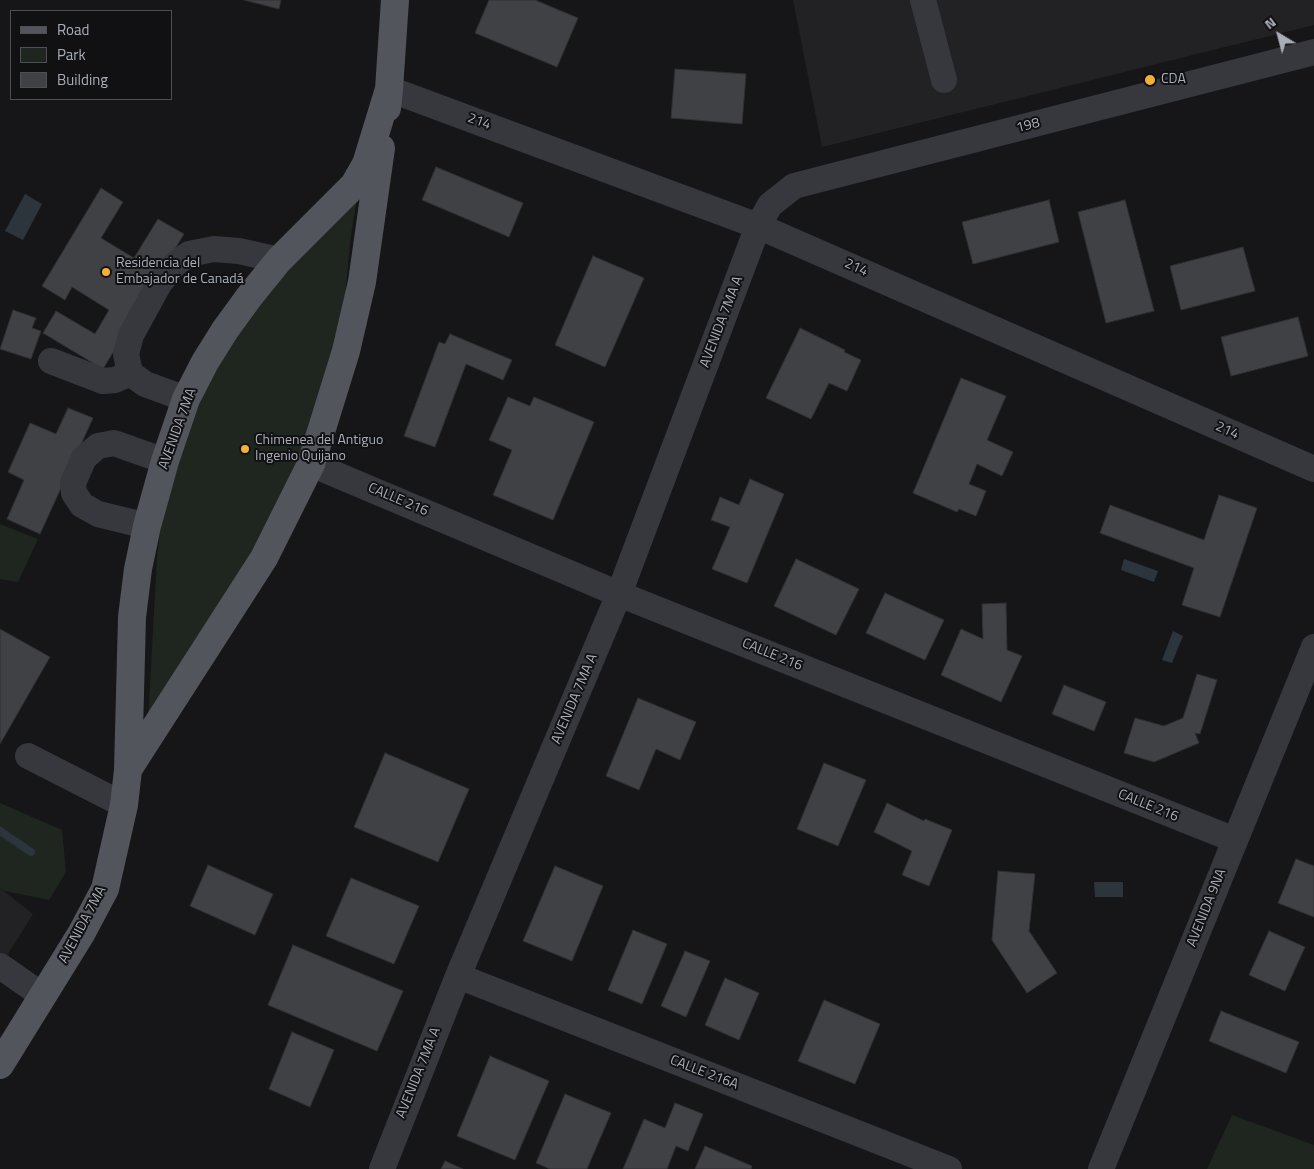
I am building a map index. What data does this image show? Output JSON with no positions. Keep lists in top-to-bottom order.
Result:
{
  "streets": {
    "main road": ["AVENIDA 7MA"],
    "street": [
      "214",
      "198",
      "AVENIDA 7MA A",
      "CALLE 216",
      "AVENIDA 9NA",
      "CALLE 216A"
    ]
  },
  "crossings": [
    ["214", "198"],
    ["214", "AVENIDA 7MA A"],
    ["214", "AVENIDA 7MA"],
    ["198", "AVENIDA 7MA A"],
    ["AVENIDA 7MA A", "CALLE 216"],
    ["AVENIDA 7MA A", "CALLE 216A"],
    ["AVENIDA 7MA", "CALLE 216"],
    ["CALLE 216", "AVENIDA 9NA"]
  ],
  "places": ["CDA", "Residencia del Embajador de Canadá", "Chimenea del Antiguo Ingenio Quijano"],
  "legend": ["Road", "Park", "Building"],
  "north": "top left"
}
